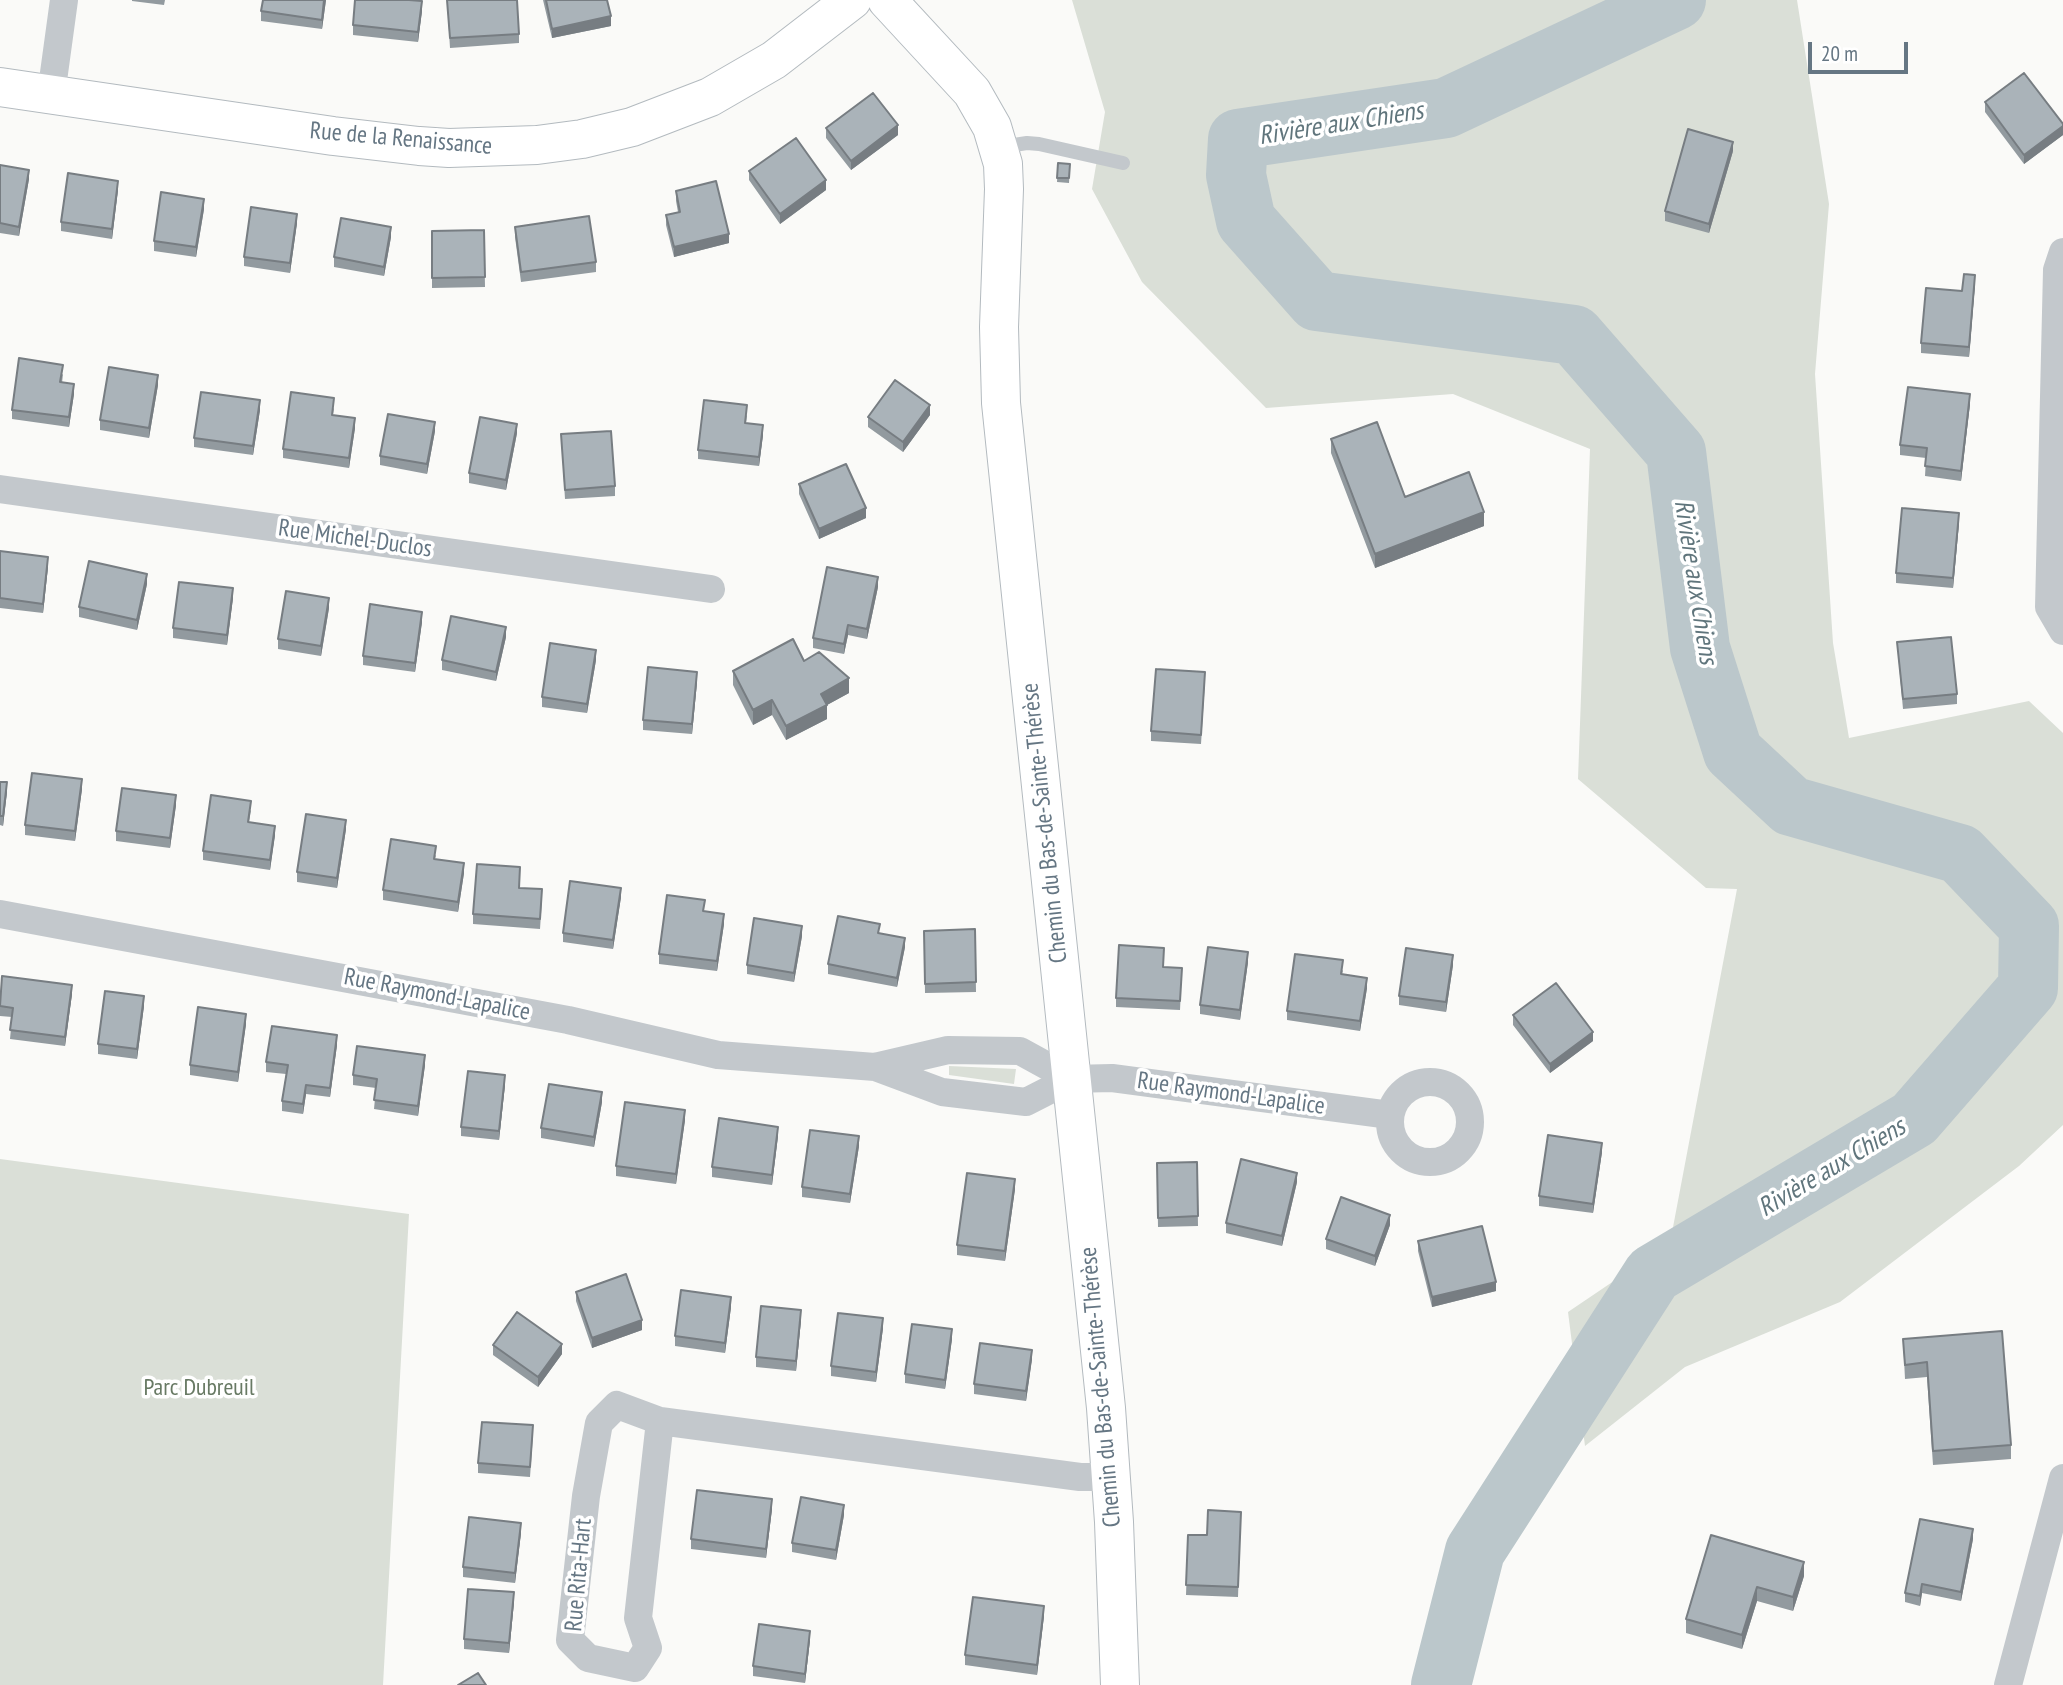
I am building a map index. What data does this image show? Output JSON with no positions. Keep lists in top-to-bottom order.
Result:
{
  "streets": {
    "street": [
      "Rue de la Renaissance",
      "Rue Michel-Duclos",
      "Chemin du Bas-de-Sainte-Thérèse",
      "Rue Raymond-Lapalice",
      "Rue Rita-Hart"
    ]
  },
  "crossings": [
    ["Chemin du Bas-de-Sainte-Thérèse", "Rue Raymond-Lapalice"],
    ["Chemin du Bas-de-Sainte-Thérèse", "Rue Rita-Hart"]
  ],
  "water": ["Rivière aux Chiens"],
  "parks": ["Parc Dubreuil"],
  "scale_bar": "20 m"
}
